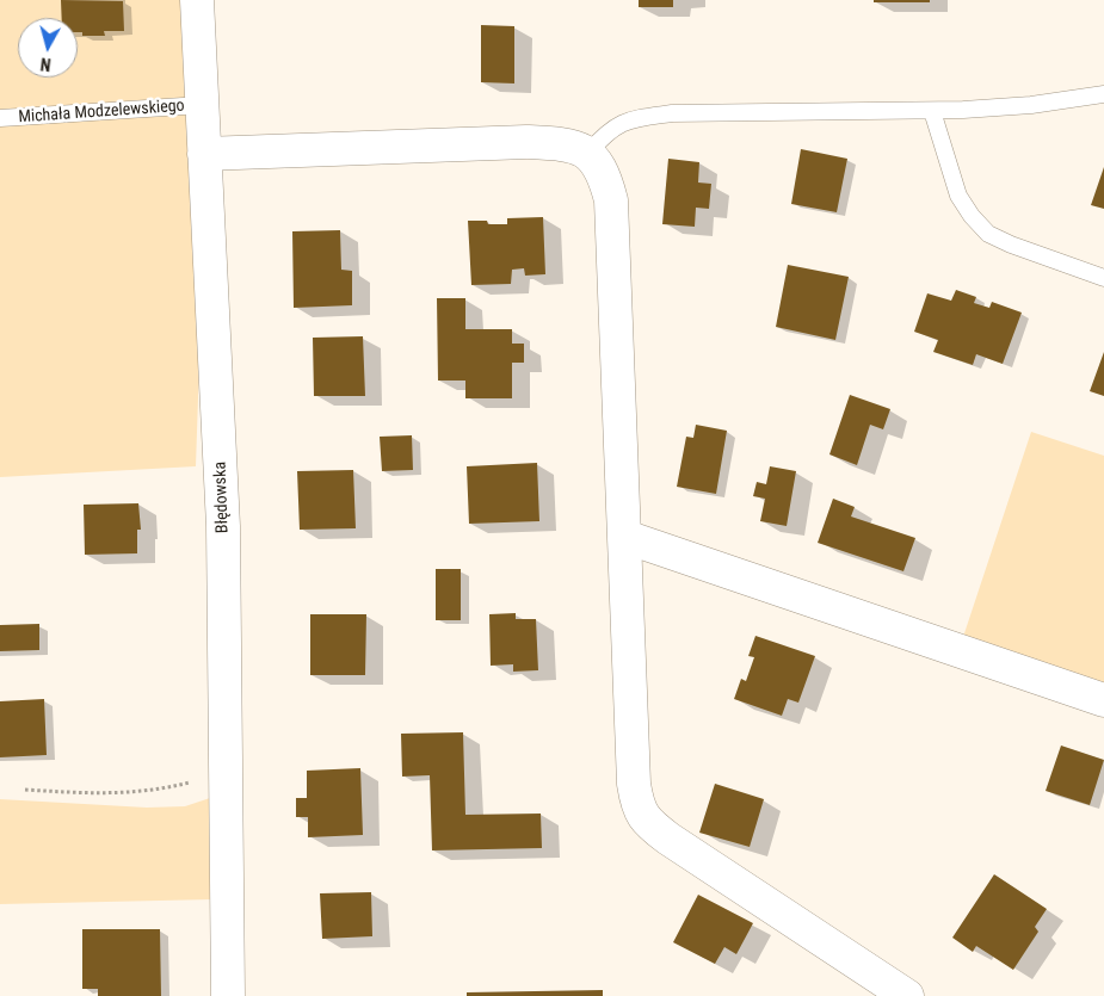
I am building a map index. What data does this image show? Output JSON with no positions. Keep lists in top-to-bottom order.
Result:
{
  "streets": {
    "street": ["Błędowska"],
    "lane": ["Michała Modzelewskiego"]
  },
  "crossings": [
    ["Michała Modzelewskiego", "Błędowska"]
  ],
  "north": "bottom"
}
